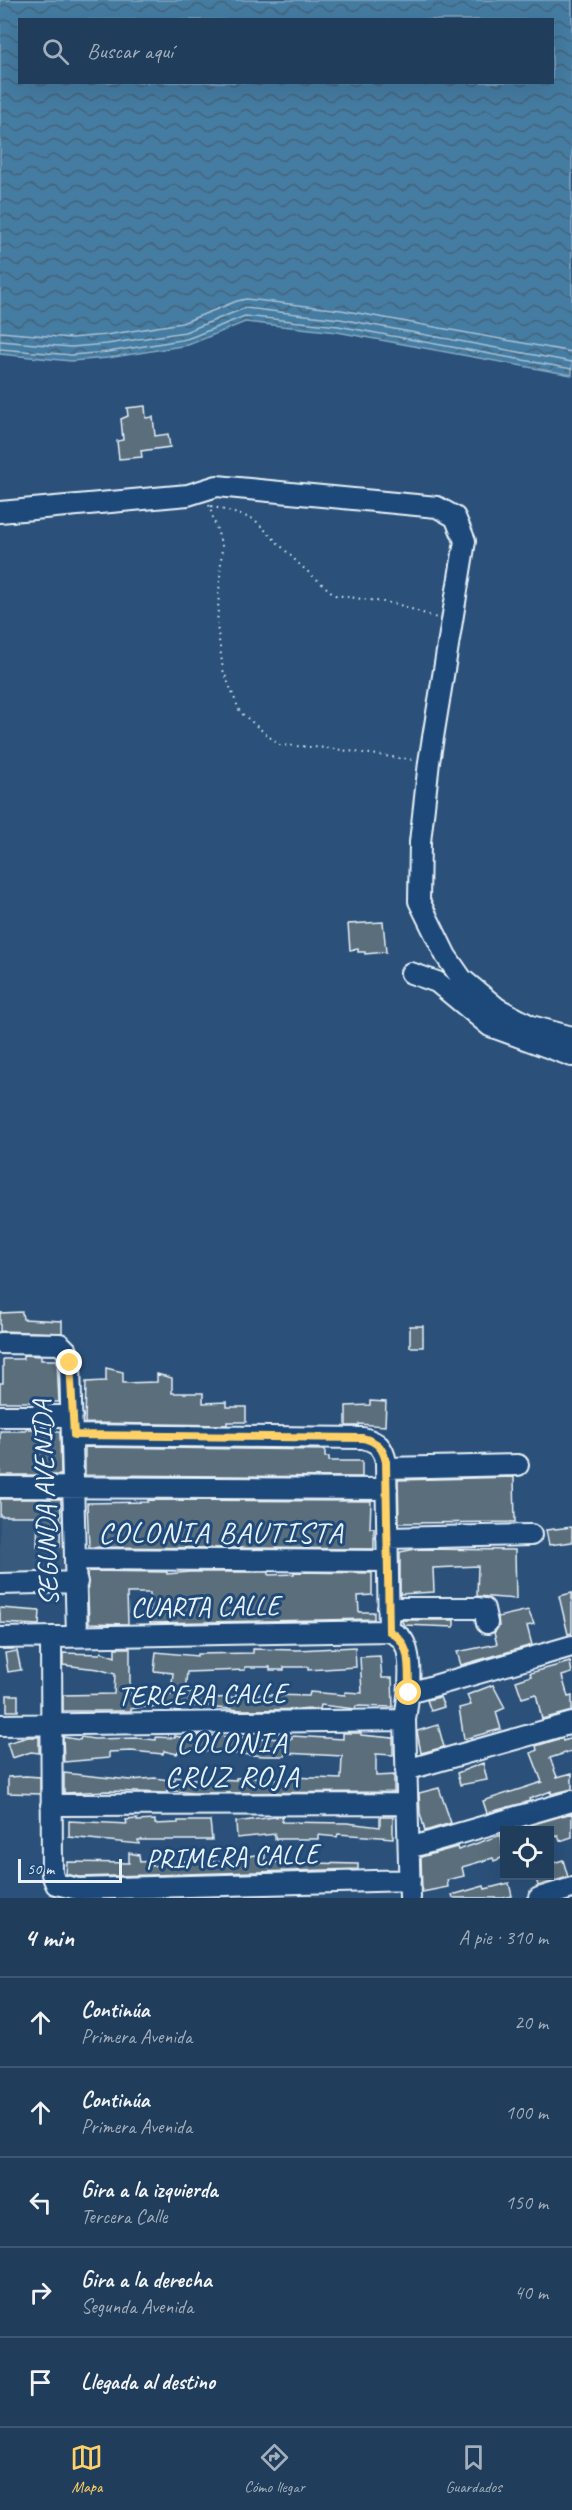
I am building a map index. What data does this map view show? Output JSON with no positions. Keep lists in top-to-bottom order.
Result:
{
  "streets": {
    "street": [
      "SEGUNDA AVENIDA",
      "CUARTA CALLE",
      "TERCERA CALLE",
      "PRIMERA CALLE"
    ]
  },
  "crossings": [
    ["SEGUNDA AVENIDA", "CUARTA CALLE"],
    ["SEGUNDA AVENIDA", "TERCERA CALLE"],
    ["SEGUNDA AVENIDA", "PRIMERA CALLE"]
  ],
  "districts": ["COLONIA BAUTISTA", "COLONIA CRUZ ROJA"],
  "scale_bar": "50 m",
  "page": {
    "search": "Buscar aquí",
    "scale": "50 m",
    "heading": ["4 min", "A pie · 310 m"],
    "list": [
      ["Continúa", "Primera Avenida", "20 m"],
      ["Continúa", "Primera Avenida", "100 m"],
      ["Gira a la izquierda", "Tercera Calle", "150 m"],
      ["Gira a la derecha", "Segunda Avenida", "40 m"],
      "Llegada al destino"
    ],
    "nav": ["Mapa", "Cómo llegar", "Guardados"]
  }
}
